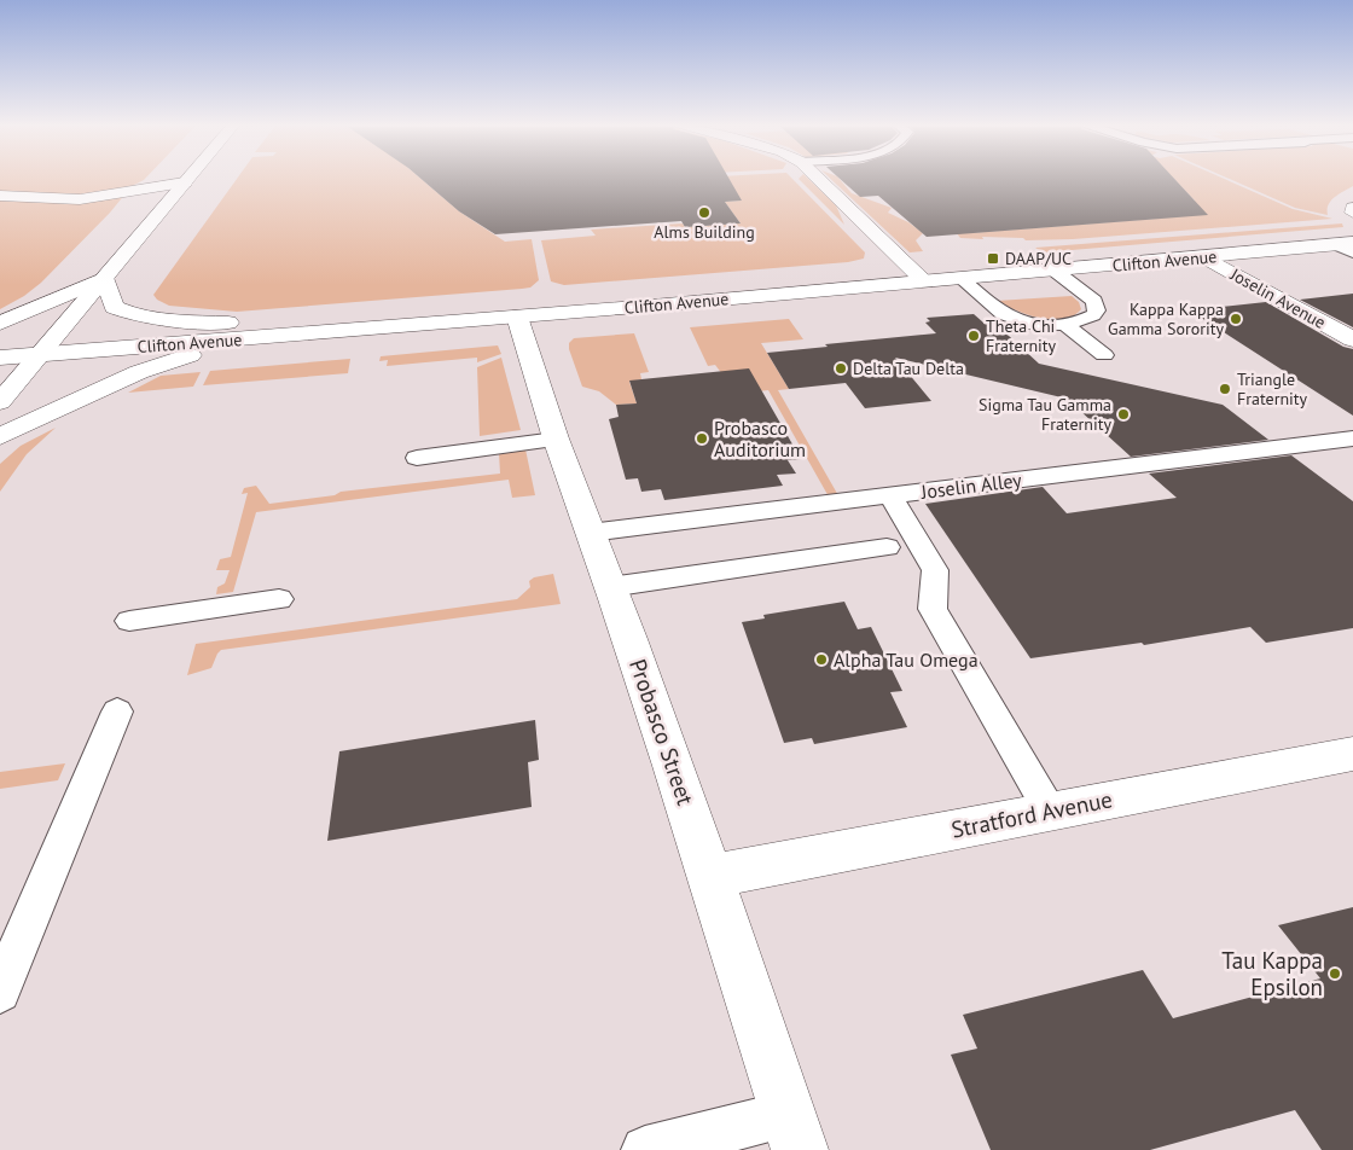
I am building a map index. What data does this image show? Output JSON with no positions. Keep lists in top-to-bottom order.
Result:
{
  "streets": {
    "main road": [
      "Clifton Avenue",
      "Joselin Avenue",
      "Probasco Street",
      "Stratford Avenue"
    ],
    "lane": ["Joselin Alley"]
  },
  "crossings": [
    ["Clifton Avenue", "Joselin Avenue"],
    ["Clifton Avenue", "Probasco Street"],
    ["Joselin Alley", "Probasco Street"],
    ["Probasco Street", "Stratford Avenue"]
  ],
  "places": {
    "other": [
      "Alms Building",
      "Kappa Kappa Gamma Sorority",
      "Theta Chi Fraternity",
      "Delta Tau Delta",
      "Triangle Fraternity",
      "Sigma Tau Gamma Fraternity",
      "Probasco Auditorium",
      "Alpha Tau Omega",
      "Tau Kappa Epsilon"
    ],
    "transit": ["DAAP/UC"]
  }
}
